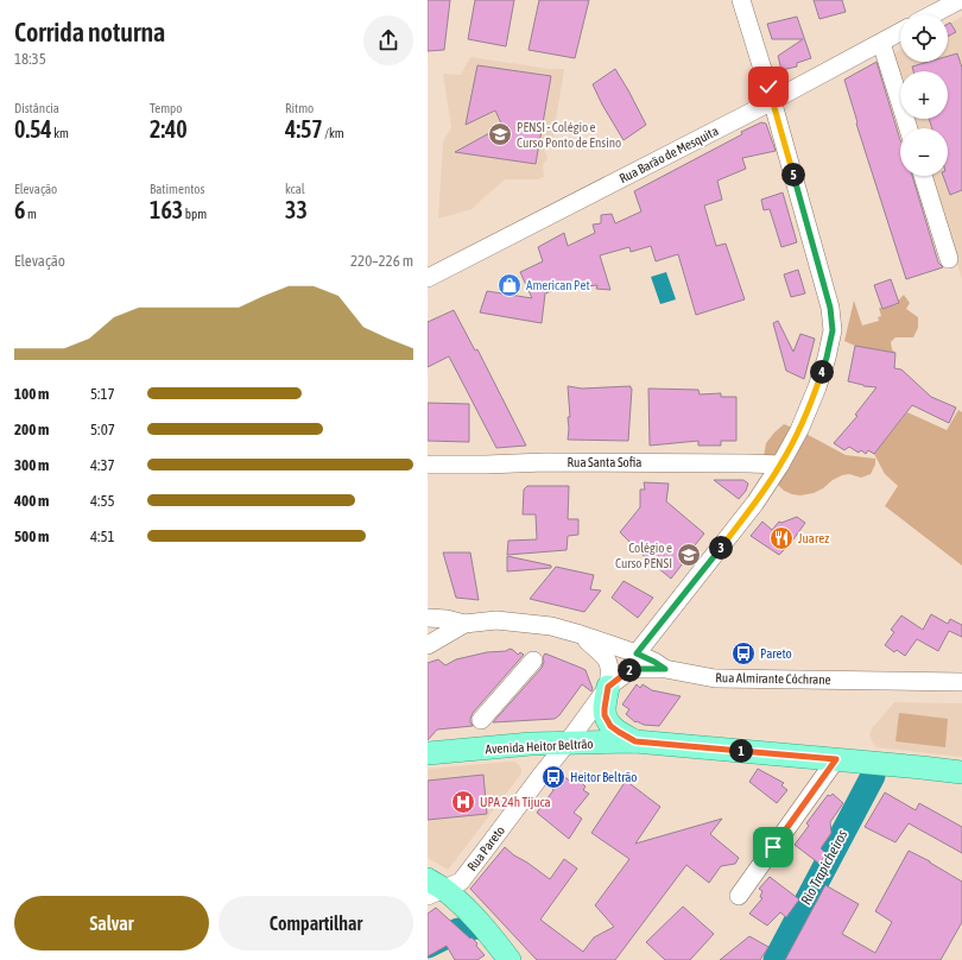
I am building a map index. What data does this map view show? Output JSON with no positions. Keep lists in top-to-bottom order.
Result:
{
  "streets": {
    "main road": ["Avenida Heitor Beltrão"],
    "street": [
      "Rua Barão de Mesquita",
      "Rua Santa Sofia",
      "Rua Almirante Cóchrane",
      "Rua Pareto"
    ]
  },
  "crossings": [
    ["Rua Almirante Cóchrane", "Rua Pareto"],
    ["Avenida Heitor Beltrão", "Rua Pareto"]
  ],
  "water": ["Rio Trapicheiros"],
  "places": {
    "school or university": ["PENSI - Colégio e Curso Ponto de Ensino", "Colégio e Curso PENSI"],
    "shop": ["American Pet"],
    "restaurant": ["Juarez"],
    "bus stop": ["Pareto", "Heitor Beltrão"],
    "hospital": ["UPA 24h Tijuca"]
  },
  "page": {
    "heading": ["Corrida noturna", "18:35"],
    "map_buttons": ["+", "−"],
    "stats": [
      ["Distância", "0.54 km"],
      ["Tempo", "2:40"],
      ["Ritmo", "4:57 /km"],
      ["Elevação", "6 m"],
      ["Batimentos", "163 bpm"],
      ["kcal", "33"]
    ],
    "pins": [
      "5",
      "4",
      "3",
      "2",
      "1"
    ],
    "chart": ["Elevação", "220–226 m"],
    "list": [
      {
        "name": "100 m",
        "note": "5:17"
      },
      {
        "name": "200 m",
        "note": "5:07"
      },
      {
        "name": "300 m",
        "note": "4:37"
      },
      {
        "name": "400 m",
        "note": "4:55"
      },
      {
        "name": "500 m",
        "note": "4:51"
      }
    ],
    "buttons": ["Salvar", "Compartilhar"]
  }
}
